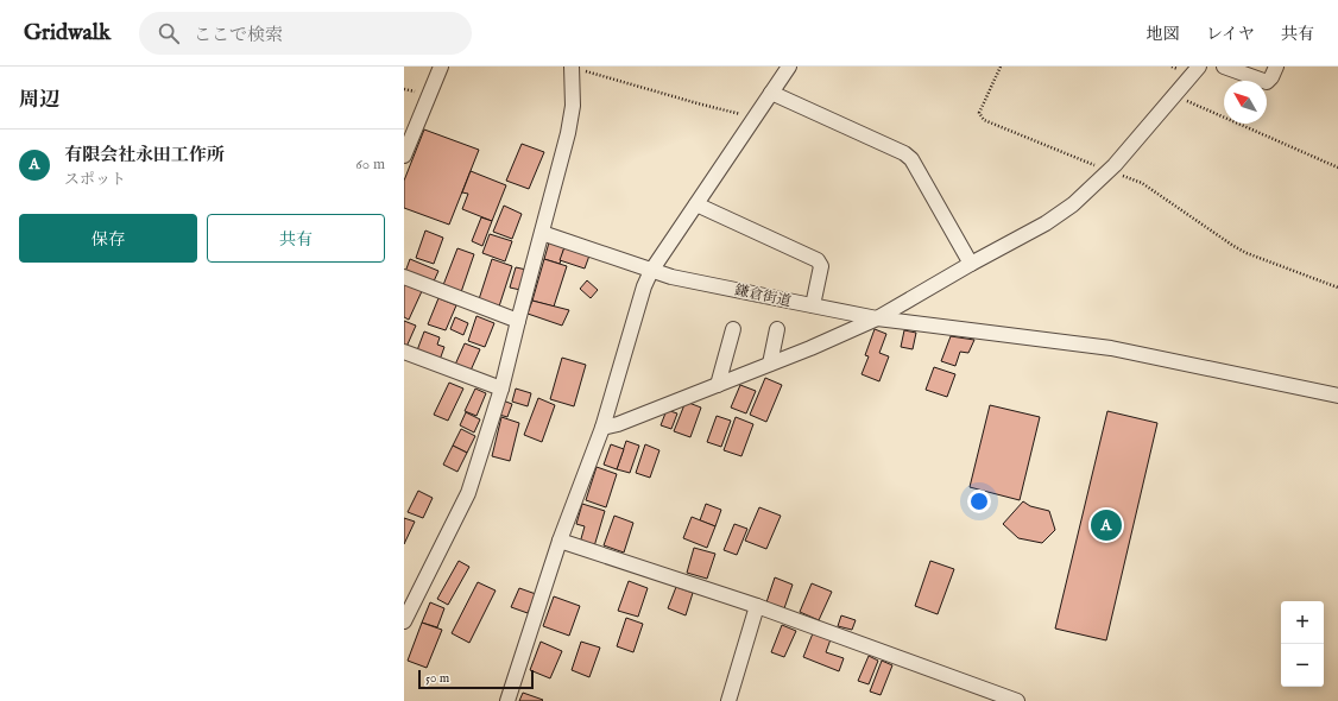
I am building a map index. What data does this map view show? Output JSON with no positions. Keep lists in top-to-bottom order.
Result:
{
  "streets": {
    "street": ["鎌倉街道"]
  },
  "scale_bar": "50 m",
  "north": "top left",
  "page": {
    "header": "Gridwalk",
    "search": "ここで検索",
    "nav": ["地図", "レイヤ", "共有"],
    "heading": "周辺",
    "list": [
      {
        "mark": "A",
        "name": "有限会社永田工作所",
        "note": "スポット",
        "value": "60 m"
      }
    ],
    "buttons": ["保存", "共有"],
    "pins": "A",
    "map_buttons": ["+", "−"],
    "scale": "50 m"
  }
}
